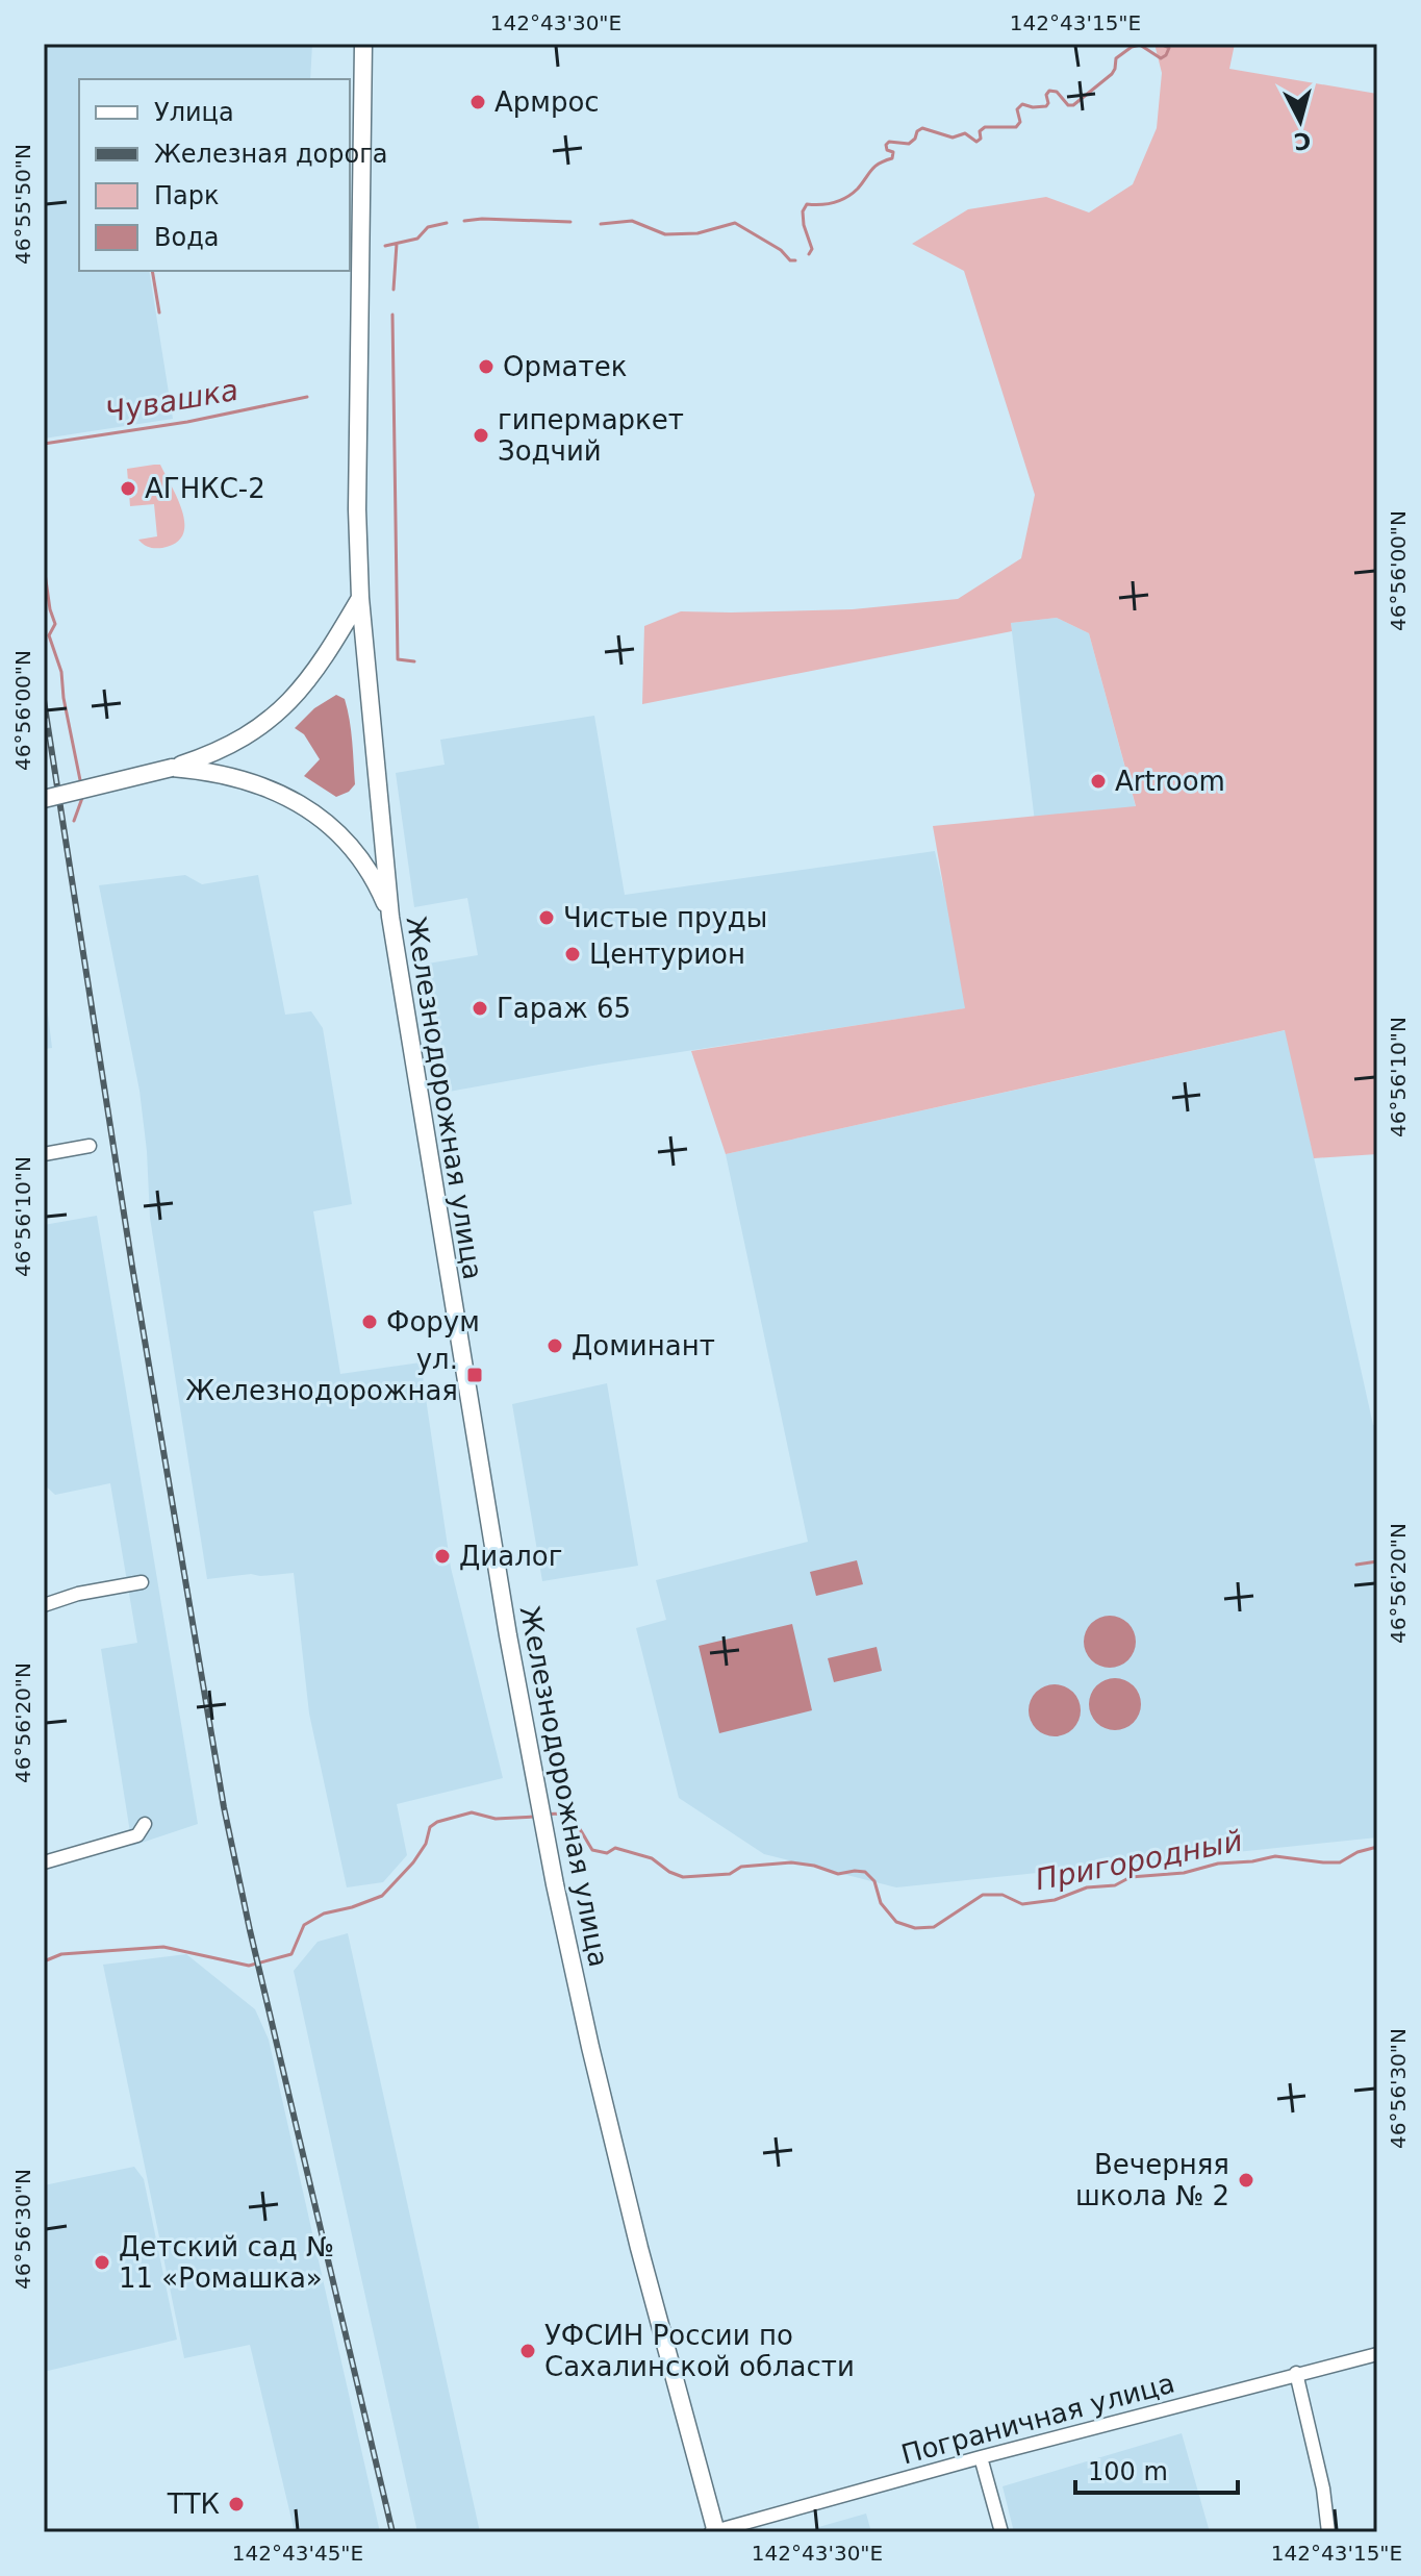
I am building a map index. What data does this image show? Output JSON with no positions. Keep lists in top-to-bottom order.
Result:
{
  "streets": {
    "main road": ["Железнодорожная улица"],
    "street": ["Пограничная улица"]
  },
  "crossings": [
    ["Железнодорожная улица", "Пограничная улица"]
  ],
  "water": ["Чувашка", "Пригородный"],
  "places": {
    "other": [
      "Армрос",
      "Орматек",
      "гипермаркет Зодчий",
      "АГНКС-2",
      "Artroom",
      "Чистые пруды",
      "Центурион",
      "Гараж 65",
      "Форум",
      "Доминант",
      "Диалог",
      "Вечерняя школа № 2",
      "Детский сад № 11 «Ромашка»",
      "УФСИН России по Сахалинской области",
      "ТТК"
    ],
    "transit": ["ул. Железнодорожная"]
  },
  "legend": [
    "Улица",
    "Железная дорога",
    "Парк",
    "Вода"
  ],
  "scale_bar": "100 m",
  "north": "bottom",
  "coordinates": [
    "142°43'30\"E",
    "142°43'15\"E",
    "46°55'50\"N",
    "46°56'00\"N",
    "46°56'10\"N",
    "46°56'20\"N",
    "46°56'30\"N",
    "142°43'45\"E"
  ]
}
